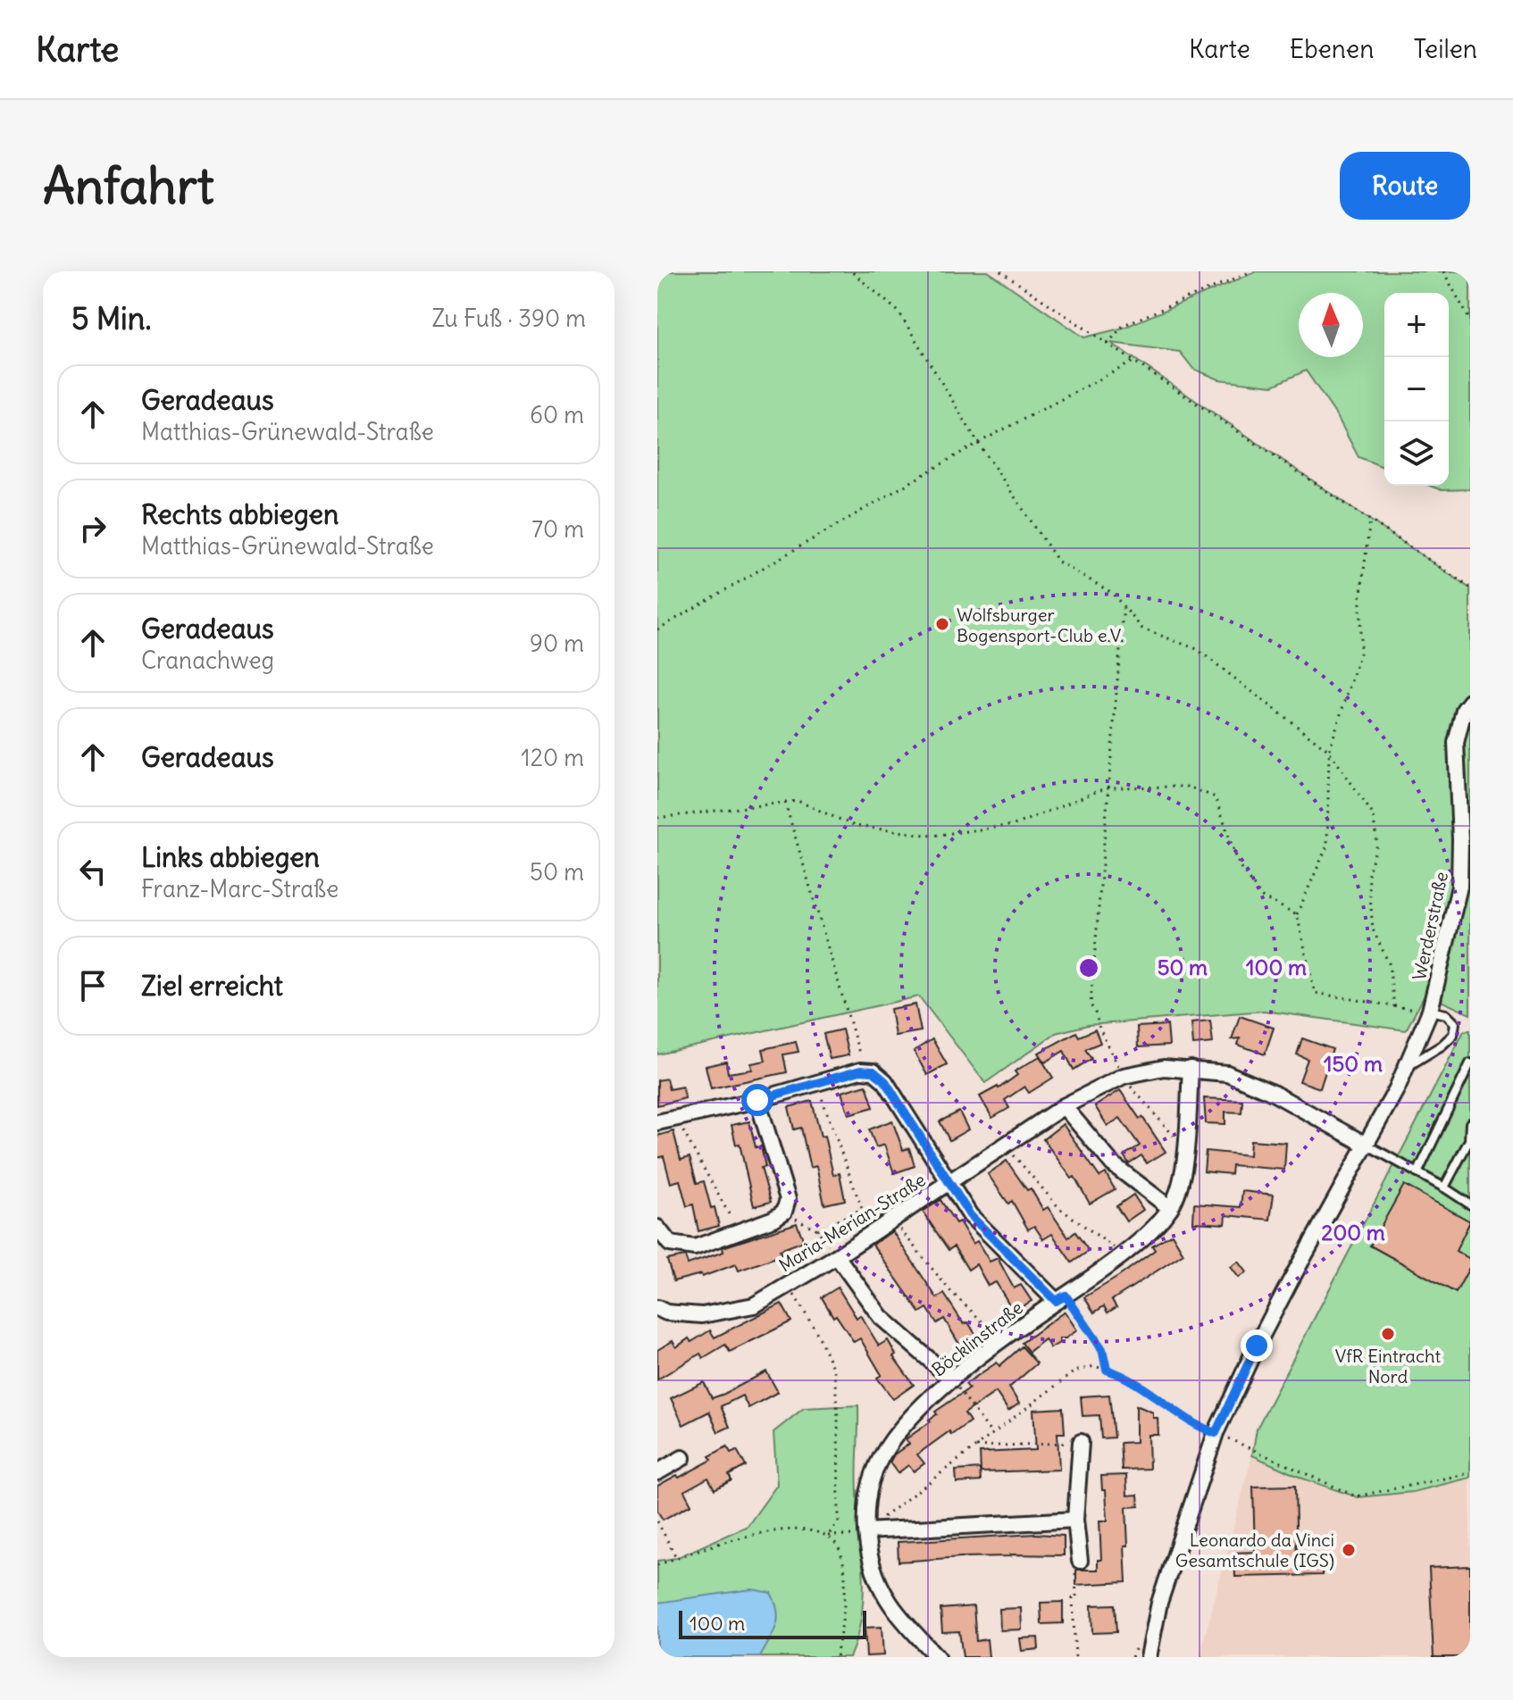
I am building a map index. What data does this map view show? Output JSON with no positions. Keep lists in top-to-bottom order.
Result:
{
  "streets": {
    "street": ["Werderstraße", "Maria-Merian-Straße", "Böcklinstraße"]
  },
  "crossings": [
    ["Werderstraße", "Maria-Merian-Straße"],
    ["Maria-Merian-Straße", "Böcklinstraße"]
  ],
  "places": ["Wolfsburger Bogensport-Club e.V.", "VfR Eintracht Nord", "Leonardo da Vinci Gesamtschule (IGS)"],
  "scale_bar": "100 m",
  "north": "top",
  "page": {
    "header": "Karte",
    "nav": ["Karte", "Ebenen", "Teilen"],
    "buttons": "Route",
    "title": "Anfahrt",
    "heading": ["5 Min.", "Zu Fuß · 390 m"],
    "map_buttons": ["+", "−"],
    "list": [
      ["Geradeaus", "Matthias-Grünewald-Straße", "60 m"],
      ["Rechts abbiegen", "Matthias-Grünewald-Straße", "70 m"],
      ["Geradeaus", "Cranachweg", "90 m"],
      ["Geradeaus", "120 m"],
      ["Links abbiegen", "Franz-Marc-Straße", "50 m"],
      "Ziel erreicht"
    ],
    "scale": "100 m"
  },
  "rings": [
    "50 m",
    "100 m",
    "150 m",
    "200 m"
  ]
}
